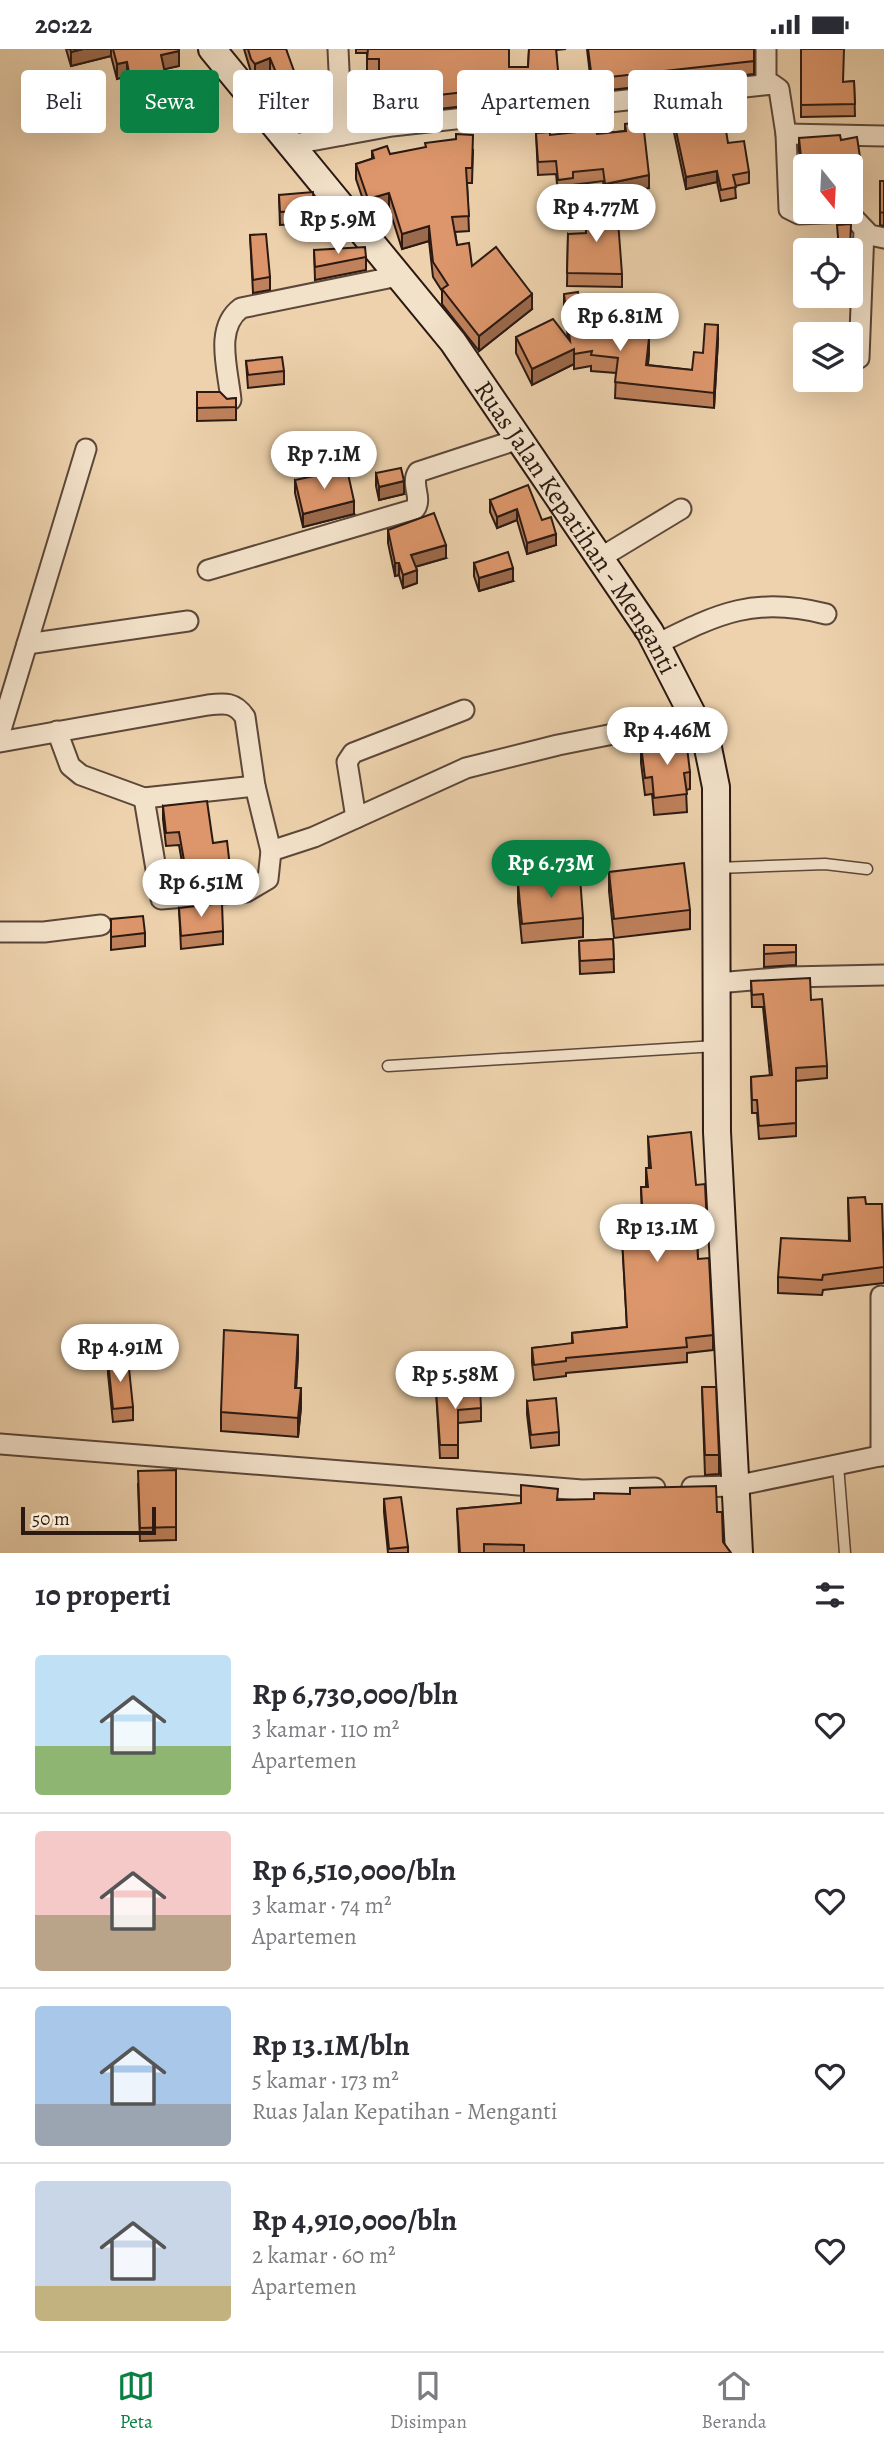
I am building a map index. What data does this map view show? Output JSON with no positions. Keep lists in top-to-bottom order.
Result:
{
  "streets": {
    "main road": ["Ruas Jalan Kepatihan - Menganti"]
  },
  "scale_bar": "50 m",
  "north": "bottom",
  "page": {
    "status": "20:22",
    "chip": [
      "Beli",
      "Sewa",
      "Filter",
      "Baru",
      "Apartemen",
      "Rumah"
    ],
    "price": [
      "Rp 4.77M",
      "Rp 5.9M",
      "Rp 6.81M",
      "Rp 7.1M",
      "Rp 4.46M",
      "Rp 6.73M",
      "Rp 6.51M",
      "Rp 13.1M",
      "Rp 4.91M",
      "Rp 5.58M"
    ],
    "scale": "50 m",
    "heading": "10 properti",
    "list": [
      {
        "name": "Rp 6,730,000/bln",
        "note": "3 kamar · 110 m² · Apartemen"
      },
      {
        "name": "Rp 6,510,000/bln",
        "note": "3 kamar · 74 m² · Apartemen"
      },
      {
        "name": "Rp 13.1M/bln",
        "note": "5 kamar · 173 m² · Ruas Jalan Kepatihan - Menganti"
      },
      {
        "name": "Rp 4,910,000/bln",
        "note": "2 kamar · 60 m² · Apartemen"
      }
    ],
    "tabs": ["Peta", "Disimpan", "Beranda"]
  }
}
